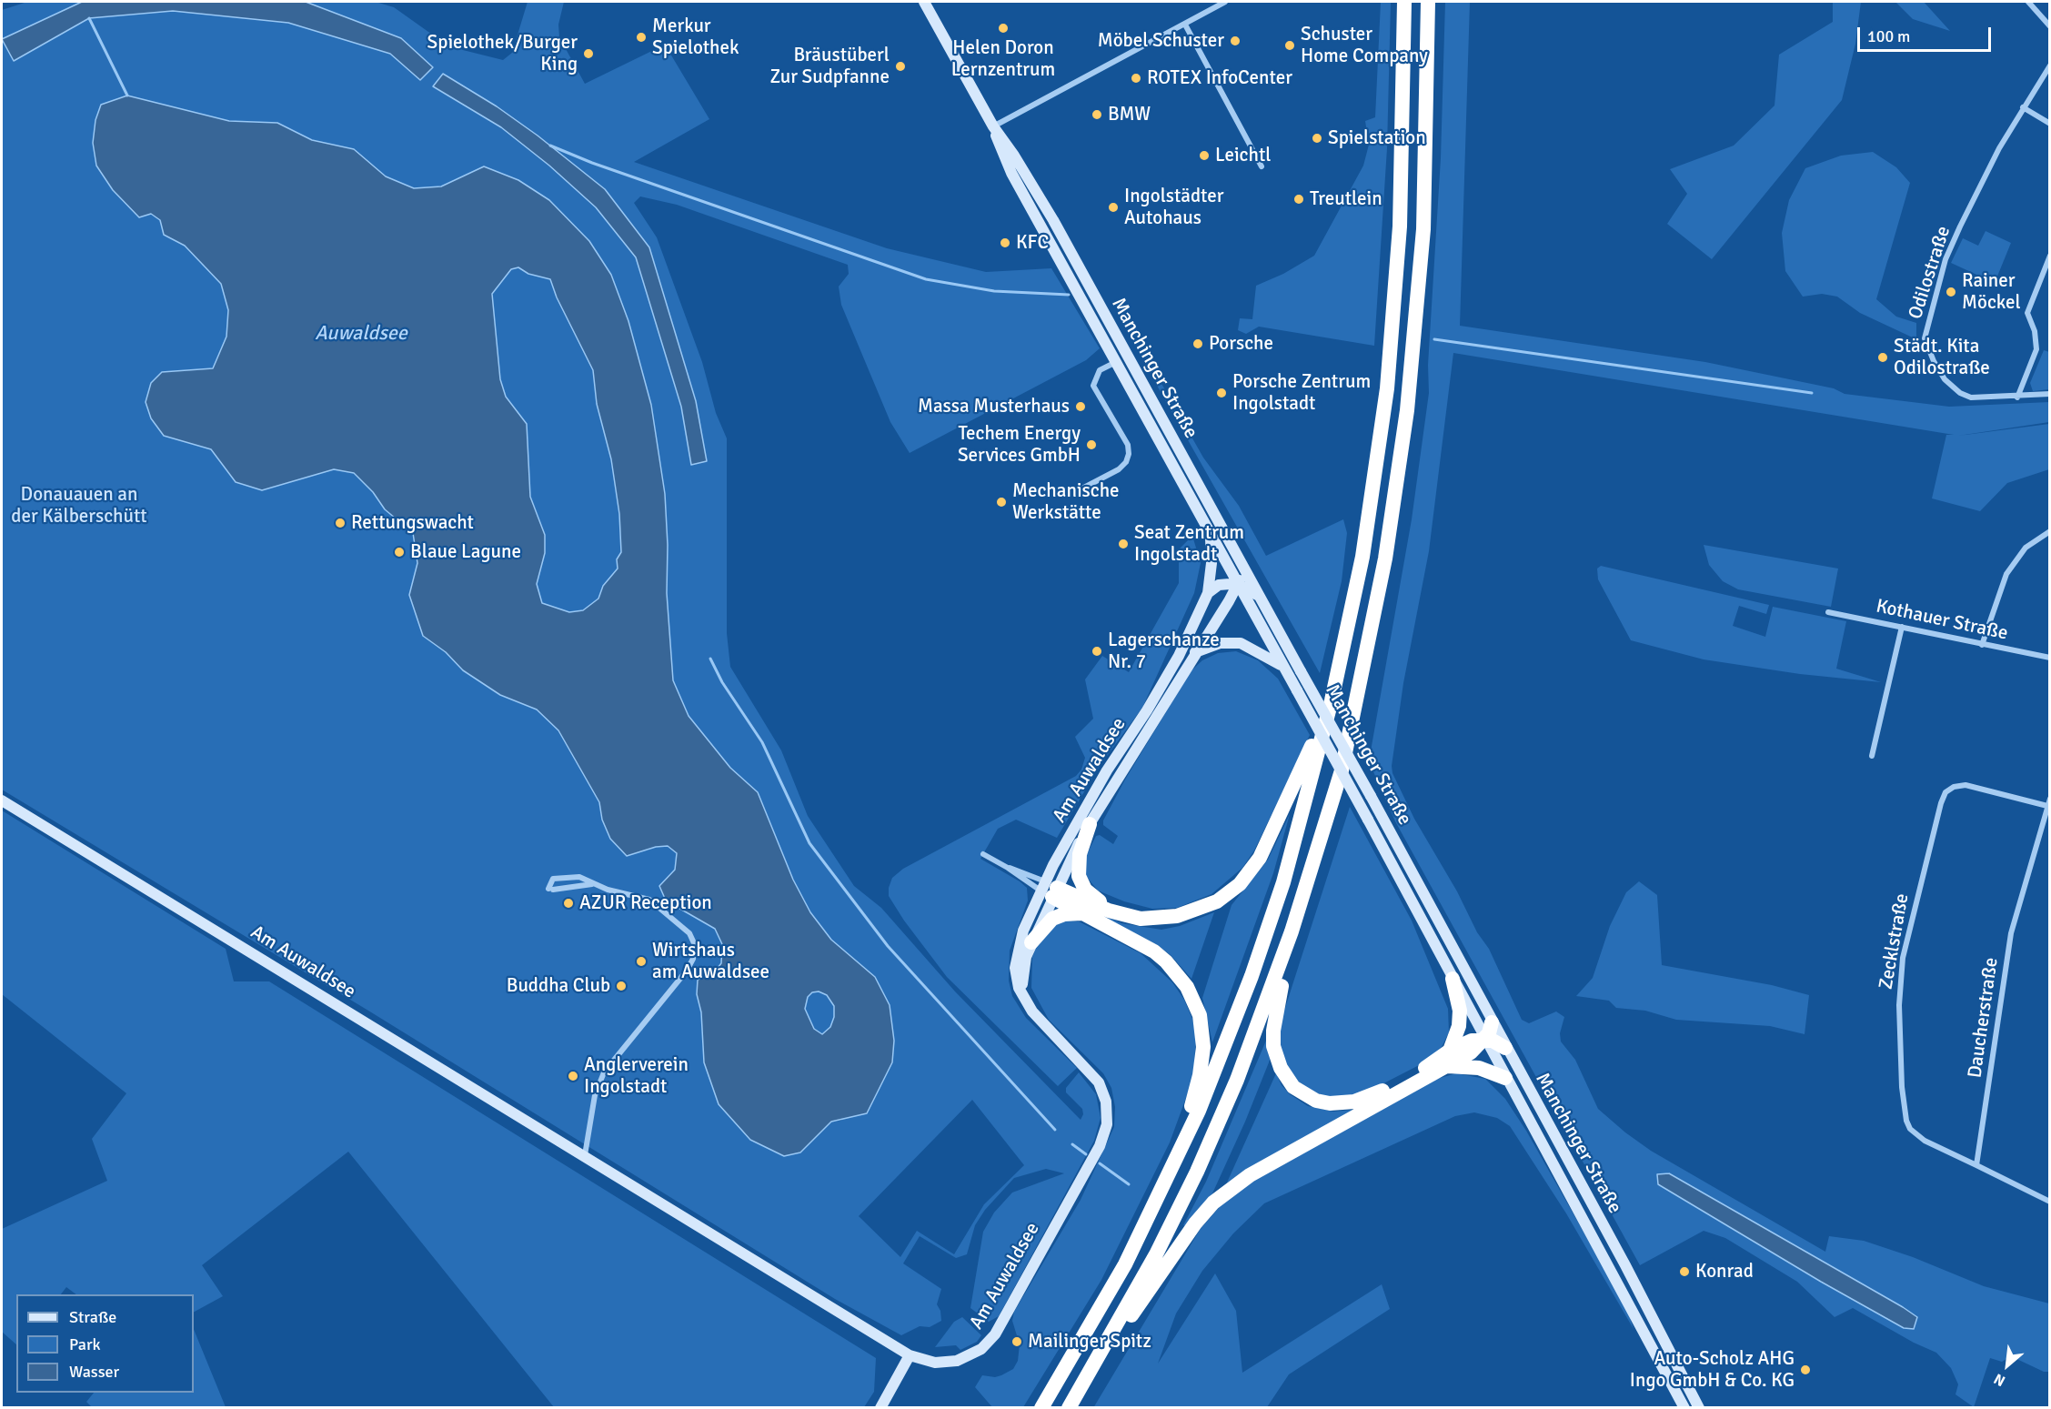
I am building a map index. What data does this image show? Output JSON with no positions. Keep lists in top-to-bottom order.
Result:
{
  "streets": {
    "main road": ["Manchinger Straße", "Am Auwaldsee"],
    "street": [
      "Odilostraße",
      "Kothauer Straße",
      "Zecklstraße",
      "Daucherstraße"
    ]
  },
  "crossings": [
    ["Manchinger Straße", "Am Auwaldsee"],
    ["Zecklstraße", "Daucherstraße"]
  ],
  "water": ["Auwaldsee"],
  "parks": ["Donauauen an der Kälberschütt"],
  "places": [
    "Helen Doron Lernzentrum",
    "Merkur Spielothek",
    "Möbel Schuster",
    "Schuster Home Company",
    "Spielothek/Burger King",
    "Bräustüberl Zur Sudpfanne",
    "ROTEX InfoCenter",
    "BMW",
    "Spielstation",
    "Leichtl",
    "Treutlein",
    "Ingolstädter Autohaus",
    "KFC",
    "Rainer Möckel",
    "Porsche",
    "Städt. Kita Odilostraße",
    "Porsche Zentrum Ingolstadt",
    "Massa Musterhaus",
    "Techem Energy Services GmbH",
    "Mechanische Werkstätte",
    "Rettungswacht",
    "Seat Zentrum Ingolstadt",
    "Blaue Lagune",
    "Lagerschanze Nr. 7",
    "AZUR Reception",
    "Wirtshaus am Auwaldsee",
    "Buddha Club",
    "Anglerverein Ingolstadt",
    "Konrad",
    "Mailinger Spitz",
    "Auto-Scholz AHG Ingo GmbH & Co. KG"
  ],
  "legend": ["Straße", "Park", "Wasser"],
  "scale_bar": "100 m",
  "north": "bottom left"
}
